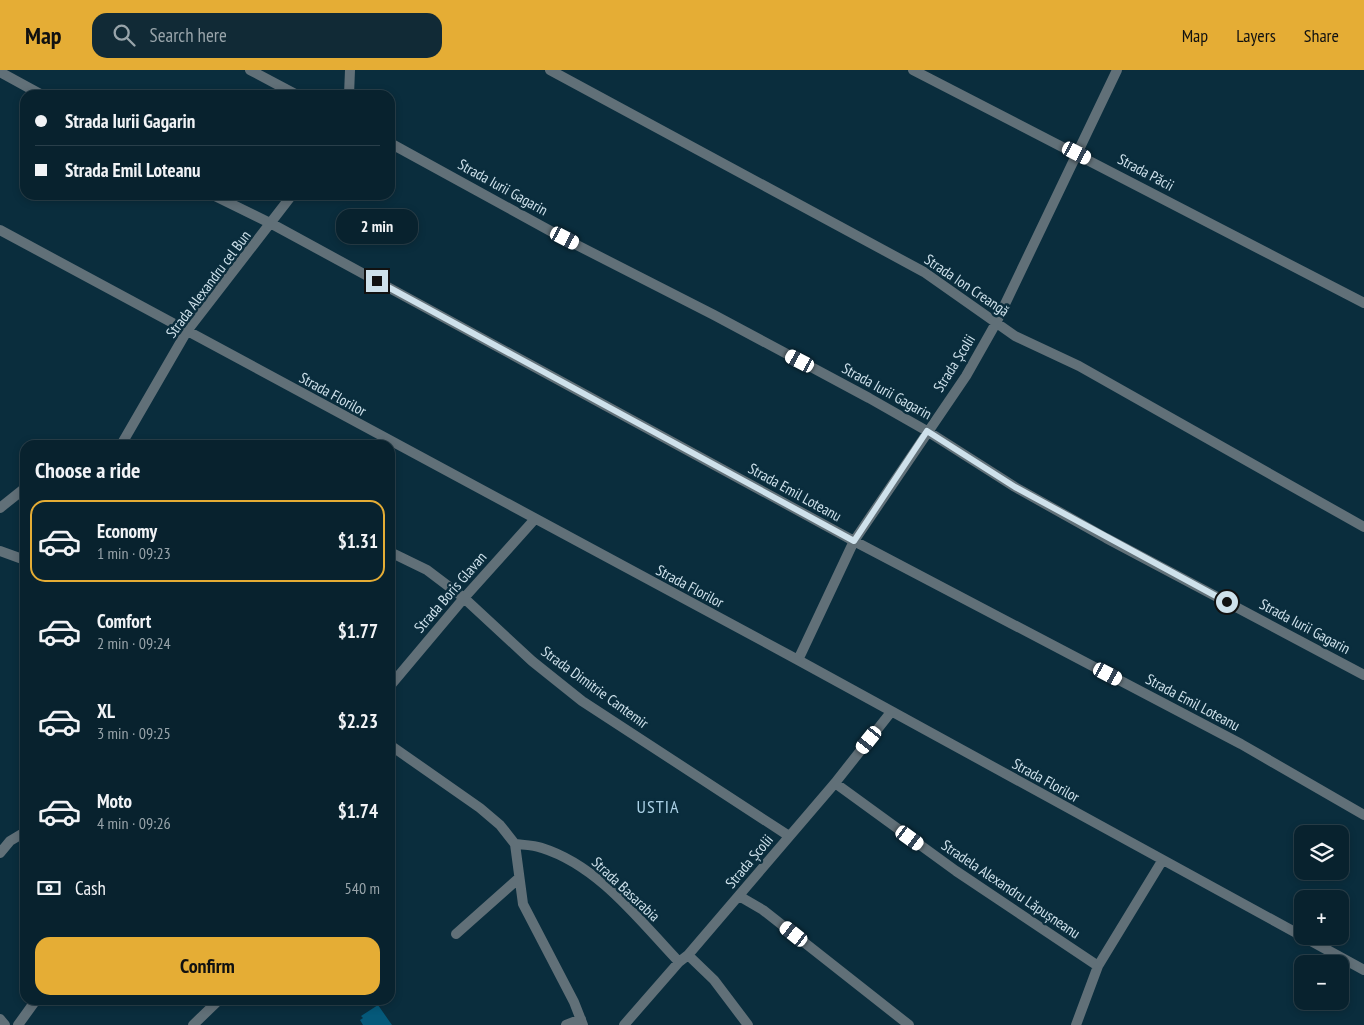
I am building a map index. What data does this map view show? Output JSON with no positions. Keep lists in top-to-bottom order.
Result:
{
  "streets": {
    "street": [
      "Strada Păcii",
      "Strada Iurii Gagarin",
      "Strada Alexandru cel Bun",
      "Strada Ion Creangă",
      "Strada Școlii",
      "Strada Florilor",
      "Strada Emil Loteanu",
      "Strada Boris Glavan",
      "Strada Dimitrie Cantemir",
      "Strada Basarabia",
      "Stradela Alexandru Lăpușneanu"
    ]
  },
  "crossings": [
    ["Strada Păcii", "Strada Școlii"],
    ["Strada Iurii Gagarin", "Strada Școlii"],
    ["Strada Alexandru cel Bun", "Strada Florilor"],
    ["Strada Alexandru cel Bun", "Strada Emil Loteanu"],
    ["Strada Ion Creangă", "Strada Școlii"],
    ["Strada Școlii", "Strada Florilor"],
    ["Strada Școlii", "Strada Emil Loteanu"],
    ["Strada Școlii", "Strada Dimitrie Cantemir"],
    ["Strada Școlii", "Strada Basarabia"],
    ["Strada Școlii", "Stradela Alexandru Lăpușneanu"],
    ["Strada Florilor", "Strada Boris Glavan"],
    ["Strada Boris Glavan", "Strada Dimitrie Cantemir"]
  ],
  "districts": ["USTIA"],
  "page": {
    "header": "Map",
    "search": "Search here",
    "nav": ["Map", "Layers", "Share"],
    "banner": ["Strada Iurii Gagarin", "Strada Emil Loteanu"],
    "bubble": "2 min",
    "heading": "Choose a ride",
    "list": [
      {
        "name": "Economy",
        "note": "1 min · 09:23",
        "value": "$1.31"
      },
      {
        "name": "Comfort",
        "note": "2 min · 09:24",
        "value": "$1.77"
      },
      {
        "name": "XL",
        "note": "3 min · 09:25",
        "value": "$2.23"
      },
      {
        "name": "Moto",
        "note": "4 min · 09:26",
        "value": "$1.74"
      }
    ],
    "map_buttons": ["+", "−"],
    "pay": ["Cash", "540 m"],
    "buttons": "Confirm"
  }
}
